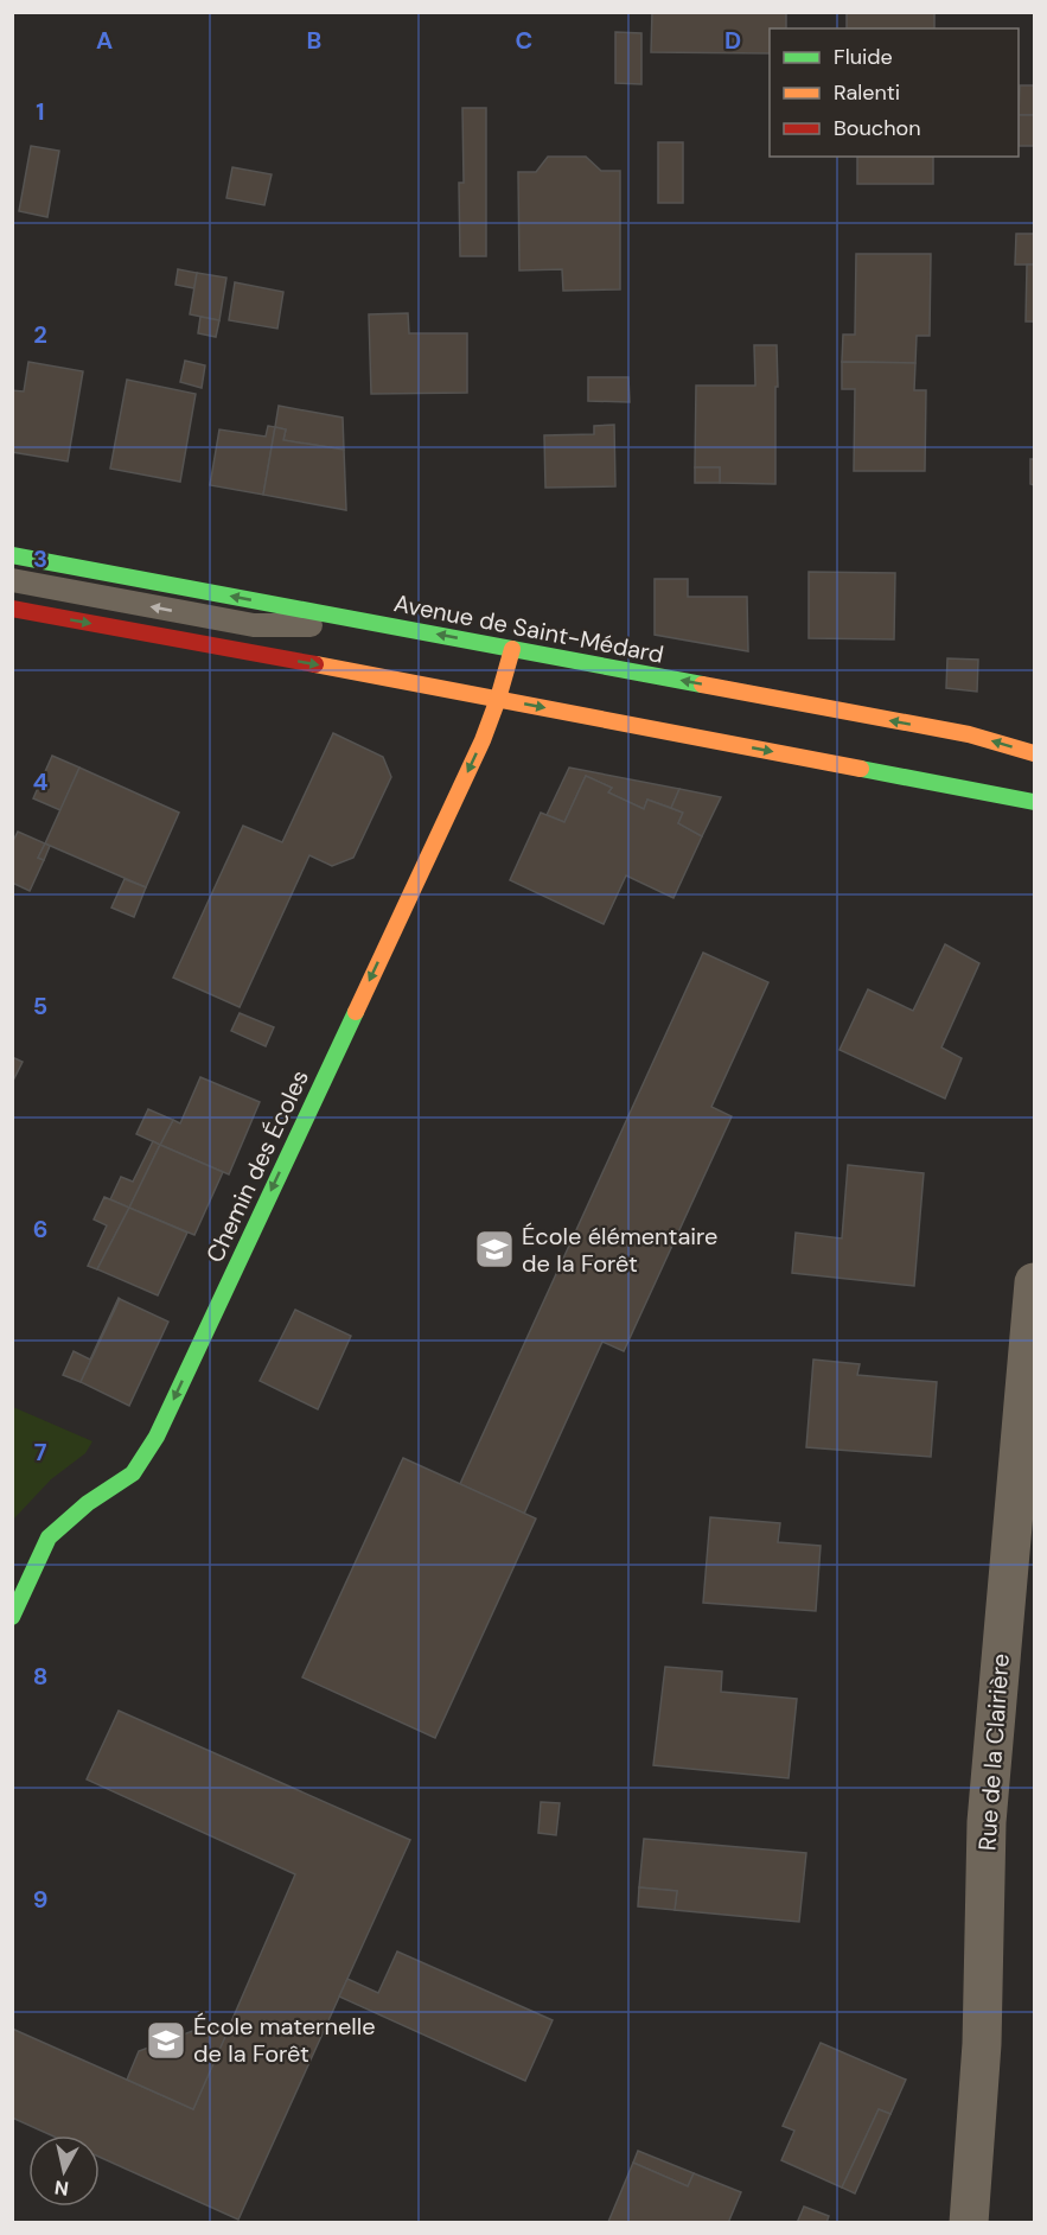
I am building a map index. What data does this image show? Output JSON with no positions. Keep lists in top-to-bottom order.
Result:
{
  "streets": {
    "main road": ["Avenue de Saint-Médard", "Chemin des Écoles"],
    "street": ["Rue de la Clairière"]
  },
  "crossings": [
    ["Avenue de Saint-Médard", "Chemin des Écoles"]
  ],
  "one_way": ["Chemin des Écoles"],
  "places": {
    "school or university": ["École élémentaire de la Forêt", "École maternelle de la Forêt"]
  },
  "legend": ["Fluide", "Ralenti", "Bouchon"],
  "north": "bottom",
  "grid": {
    "columns": [
      "A",
      "B",
      "C",
      "D"
    ],
    "rows": [
      "1",
      "2",
      "3",
      "4",
      "5",
      "6",
      "7",
      "8",
      "9"
    ]
  }
}
